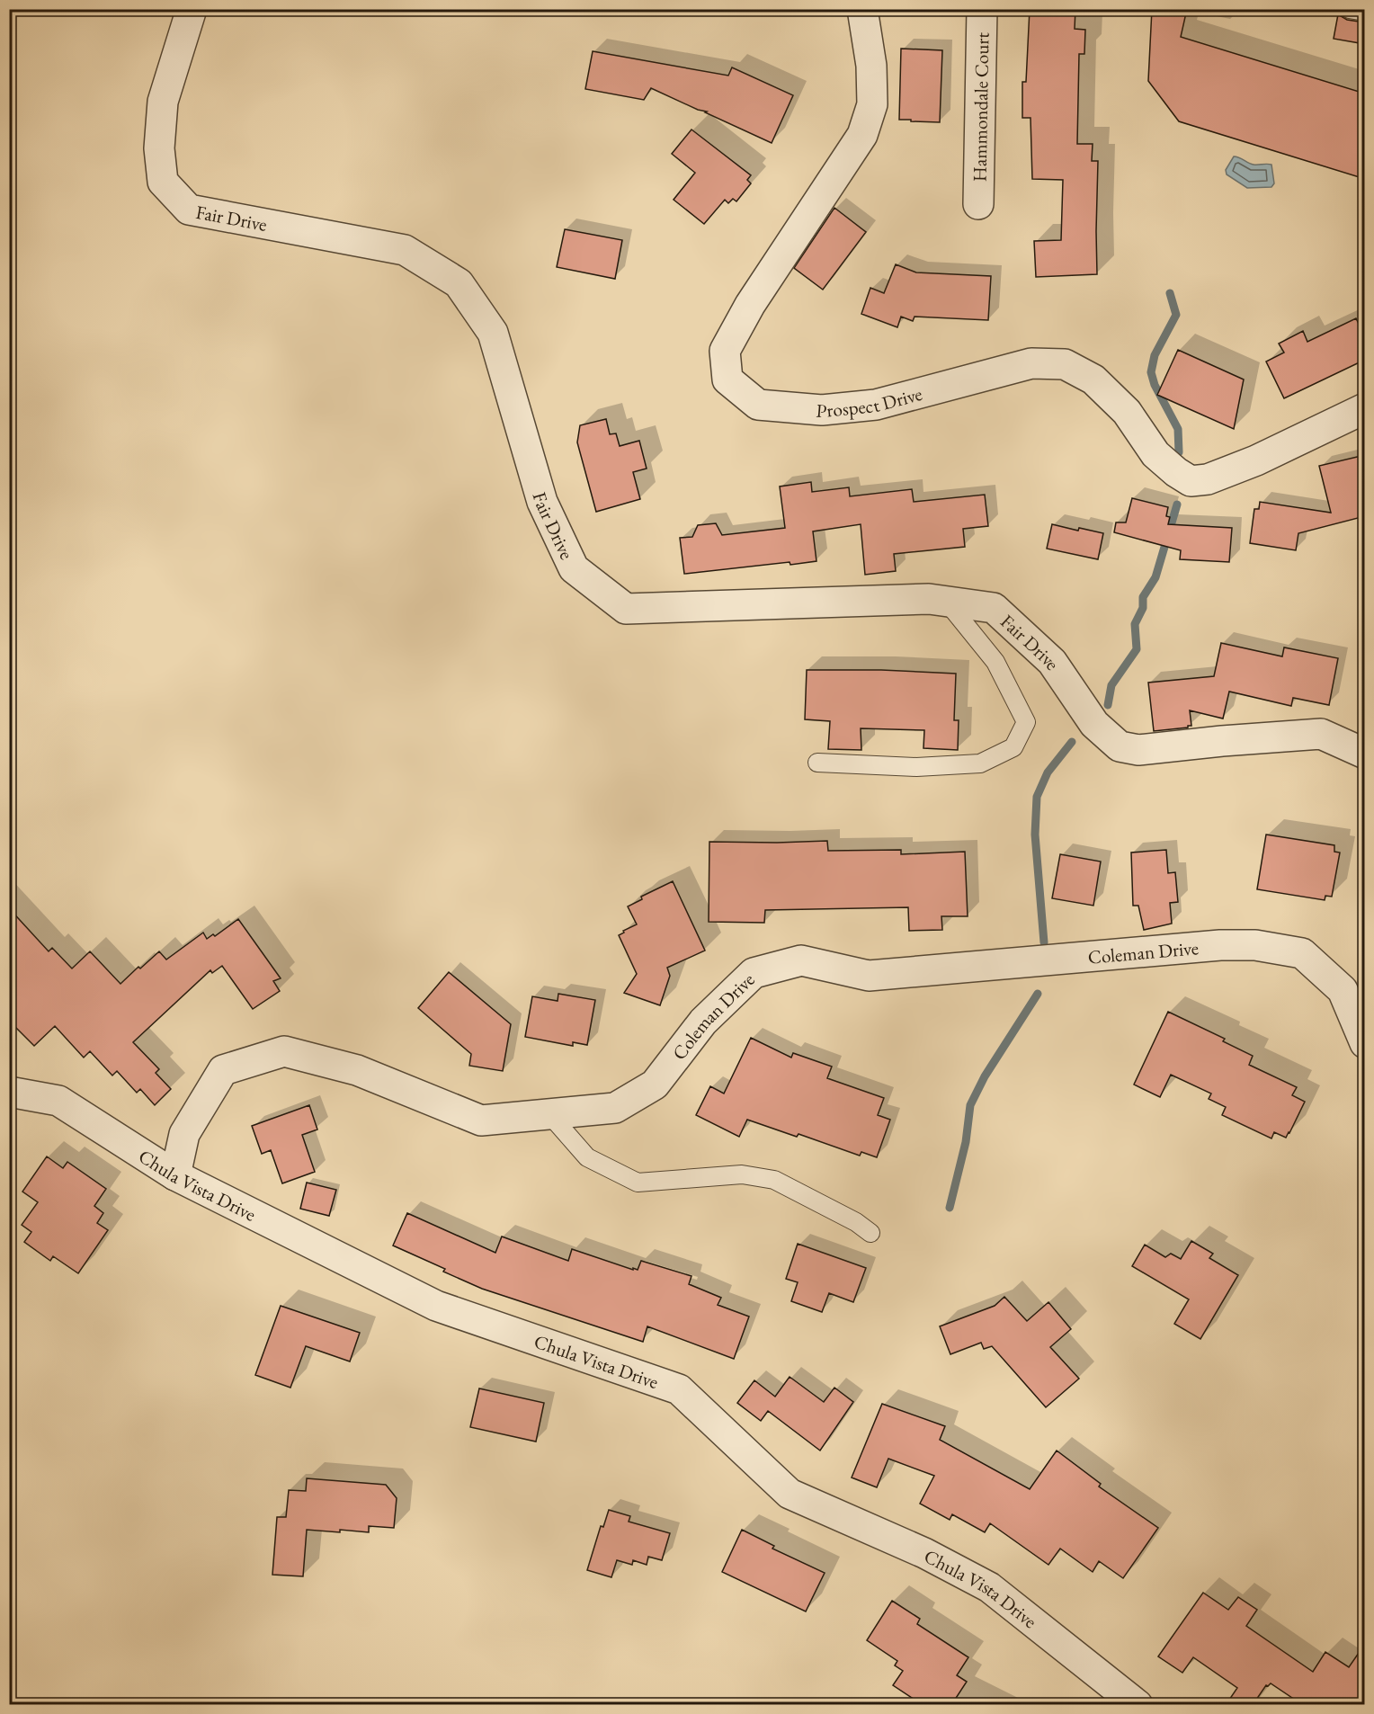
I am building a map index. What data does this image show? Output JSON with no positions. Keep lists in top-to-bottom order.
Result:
{
  "streets": {
    "street": [
      "Hammondale Court",
      "Fair Drive",
      "Prospect Drive",
      "Coleman Drive",
      "Chula Vista Drive"
    ]
  },
  "crossings": [
    ["Coleman Drive", "Chula Vista Drive"]
  ]
}
